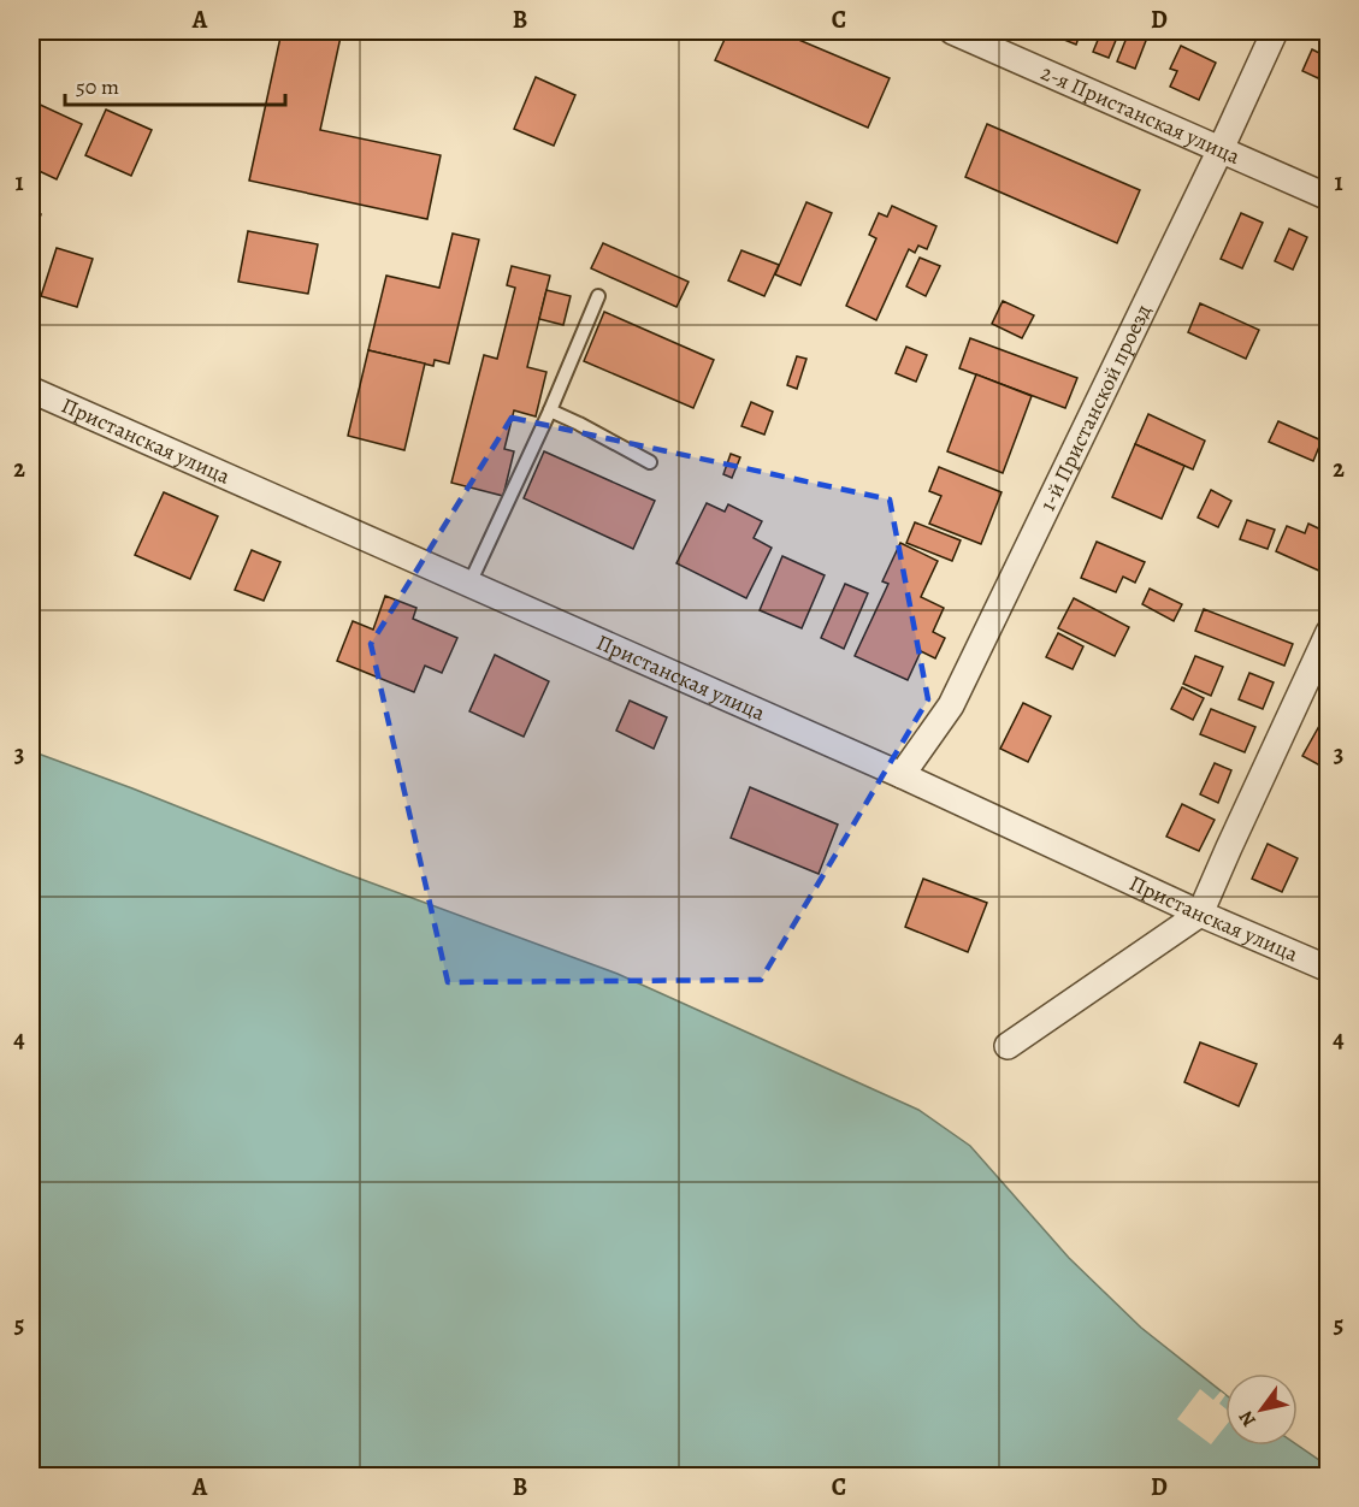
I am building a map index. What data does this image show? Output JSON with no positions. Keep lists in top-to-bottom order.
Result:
{
  "streets": {
    "street": ["2-я Пристанская улица", "1-й Пристанской проезд", "Пристанская улица"]
  },
  "crossings": [
    ["2-я Пристанская улица", "1-й Пристанской проезд"],
    ["1-й Пристанской проезд", "Пристанская улица"]
  ],
  "scale_bar": "50 m",
  "north": "bottom left",
  "grid": {
    "columns": [
      "A",
      "B",
      "C",
      "D"
    ],
    "rows": [
      "1",
      "2",
      "3",
      "4",
      "5"
    ]
  }
}
